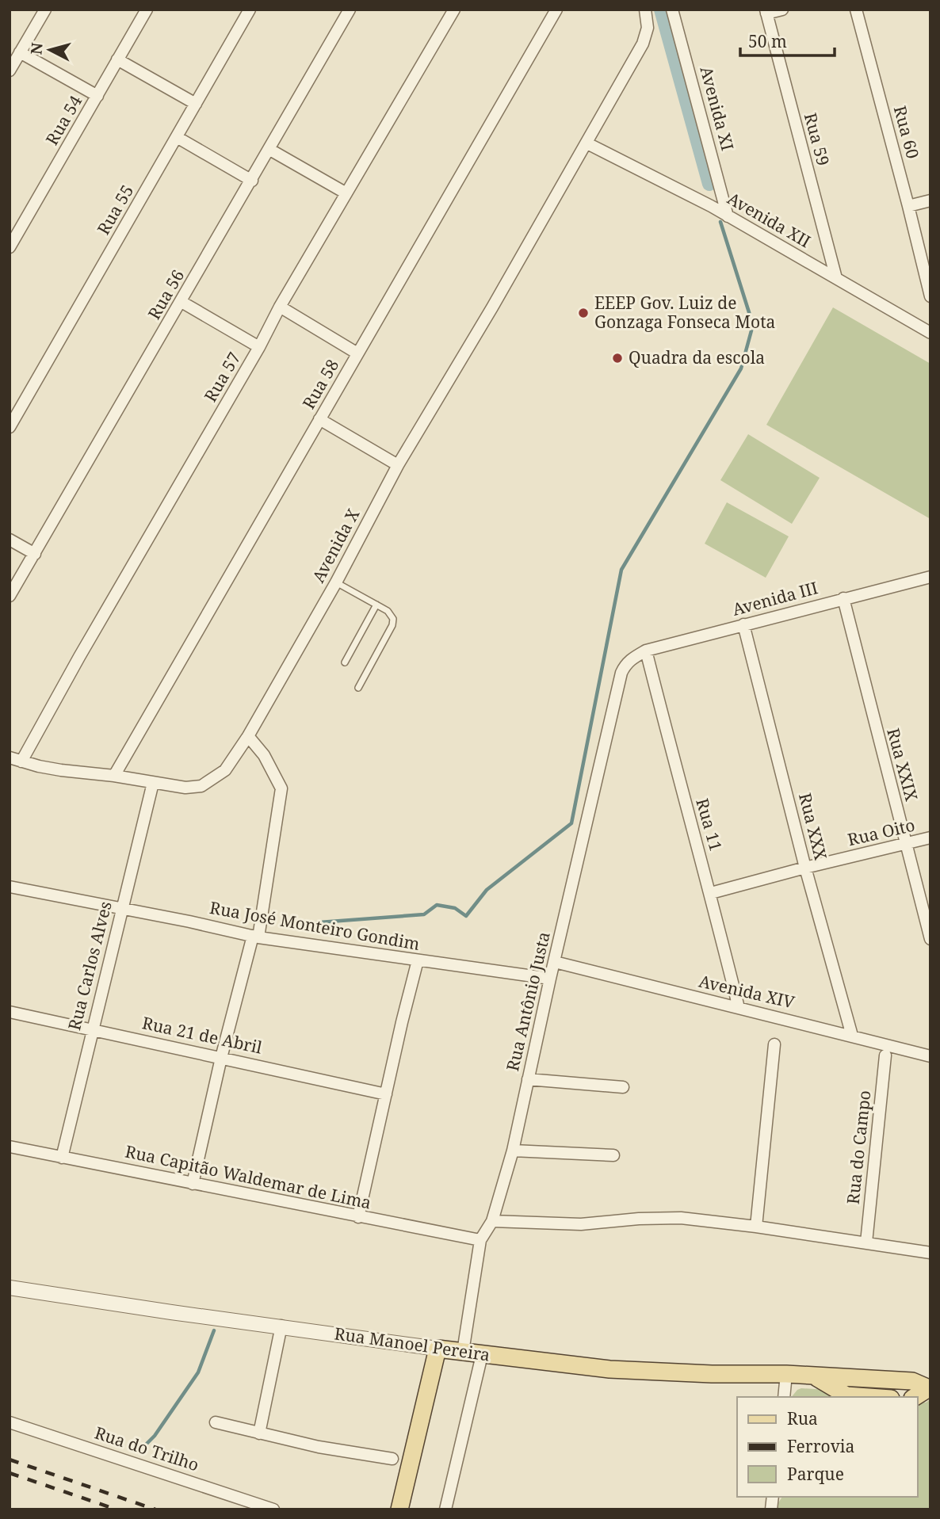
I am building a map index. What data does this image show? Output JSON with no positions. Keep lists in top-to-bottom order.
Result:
{
  "streets": {
    "main road": ["Rua Manoel Pereira"],
    "street": [
      "Avenida XI",
      "Rua 54",
      "Rua 60",
      "Rua 59",
      "Rua 55",
      "Avenida XII",
      "Rua 56",
      "Rua 57",
      "Rua 58",
      "Avenida X",
      "Avenida III",
      "Rua XXIX",
      "Rua 11",
      "Rua XXX",
      "Rua Oito",
      "Rua José Monteiro Gondim",
      "Rua Carlos Alves",
      "Avenida XIV",
      "Rua Antônio Justa",
      "Rua 21 de Abril",
      "Rua do Campo",
      "Rua Capitão Waldemar de Lima",
      "Rua do Trilho"
    ]
  },
  "crossings": [
    ["Avenida XI", "Avenida XII"],
    ["Rua 59", "Avenida XII"],
    ["Avenida XII", "Avenida X"],
    ["Rua 57", "Avenida X"],
    ["Rua 58", "Avenida X"],
    ["Avenida X", "Rua Carlos Alves"],
    ["Avenida III", "Rua XXIX"],
    ["Avenida III", "Rua 11"],
    ["Avenida III", "Rua XXX"],
    ["Avenida III", "Rua Antônio Justa"],
    ["Rua XXIX", "Rua Oito"],
    ["Rua 11", "Rua Oito"],
    ["Rua 11", "Avenida XIV"],
    ["Rua XXX", "Rua Oito"],
    ["Rua XXX", "Avenida XIV"],
    ["Rua José Monteiro Gondim", "Rua Carlos Alves"],
    ["Rua José Monteiro Gondim", "Rua Antônio Justa"],
    ["Rua Carlos Alves", "Rua 21 de Abril"],
    ["Rua Carlos Alves", "Rua Capitão Waldemar de Lima"],
    ["Avenida XIV", "Rua Antônio Justa"],
    ["Rua Antônio Justa", "Rua Capitão Waldemar de Lima"],
    ["Rua Antônio Justa", "Rua Manoel Pereira"]
  ],
  "places": ["EEEP Gov. Luiz de Gonzaga Fonseca Mota", "Quadra da escola"],
  "legend": ["Rua", "Ferrovia", "Parque"],
  "scale_bar": "50 m",
  "north": "left"
}
